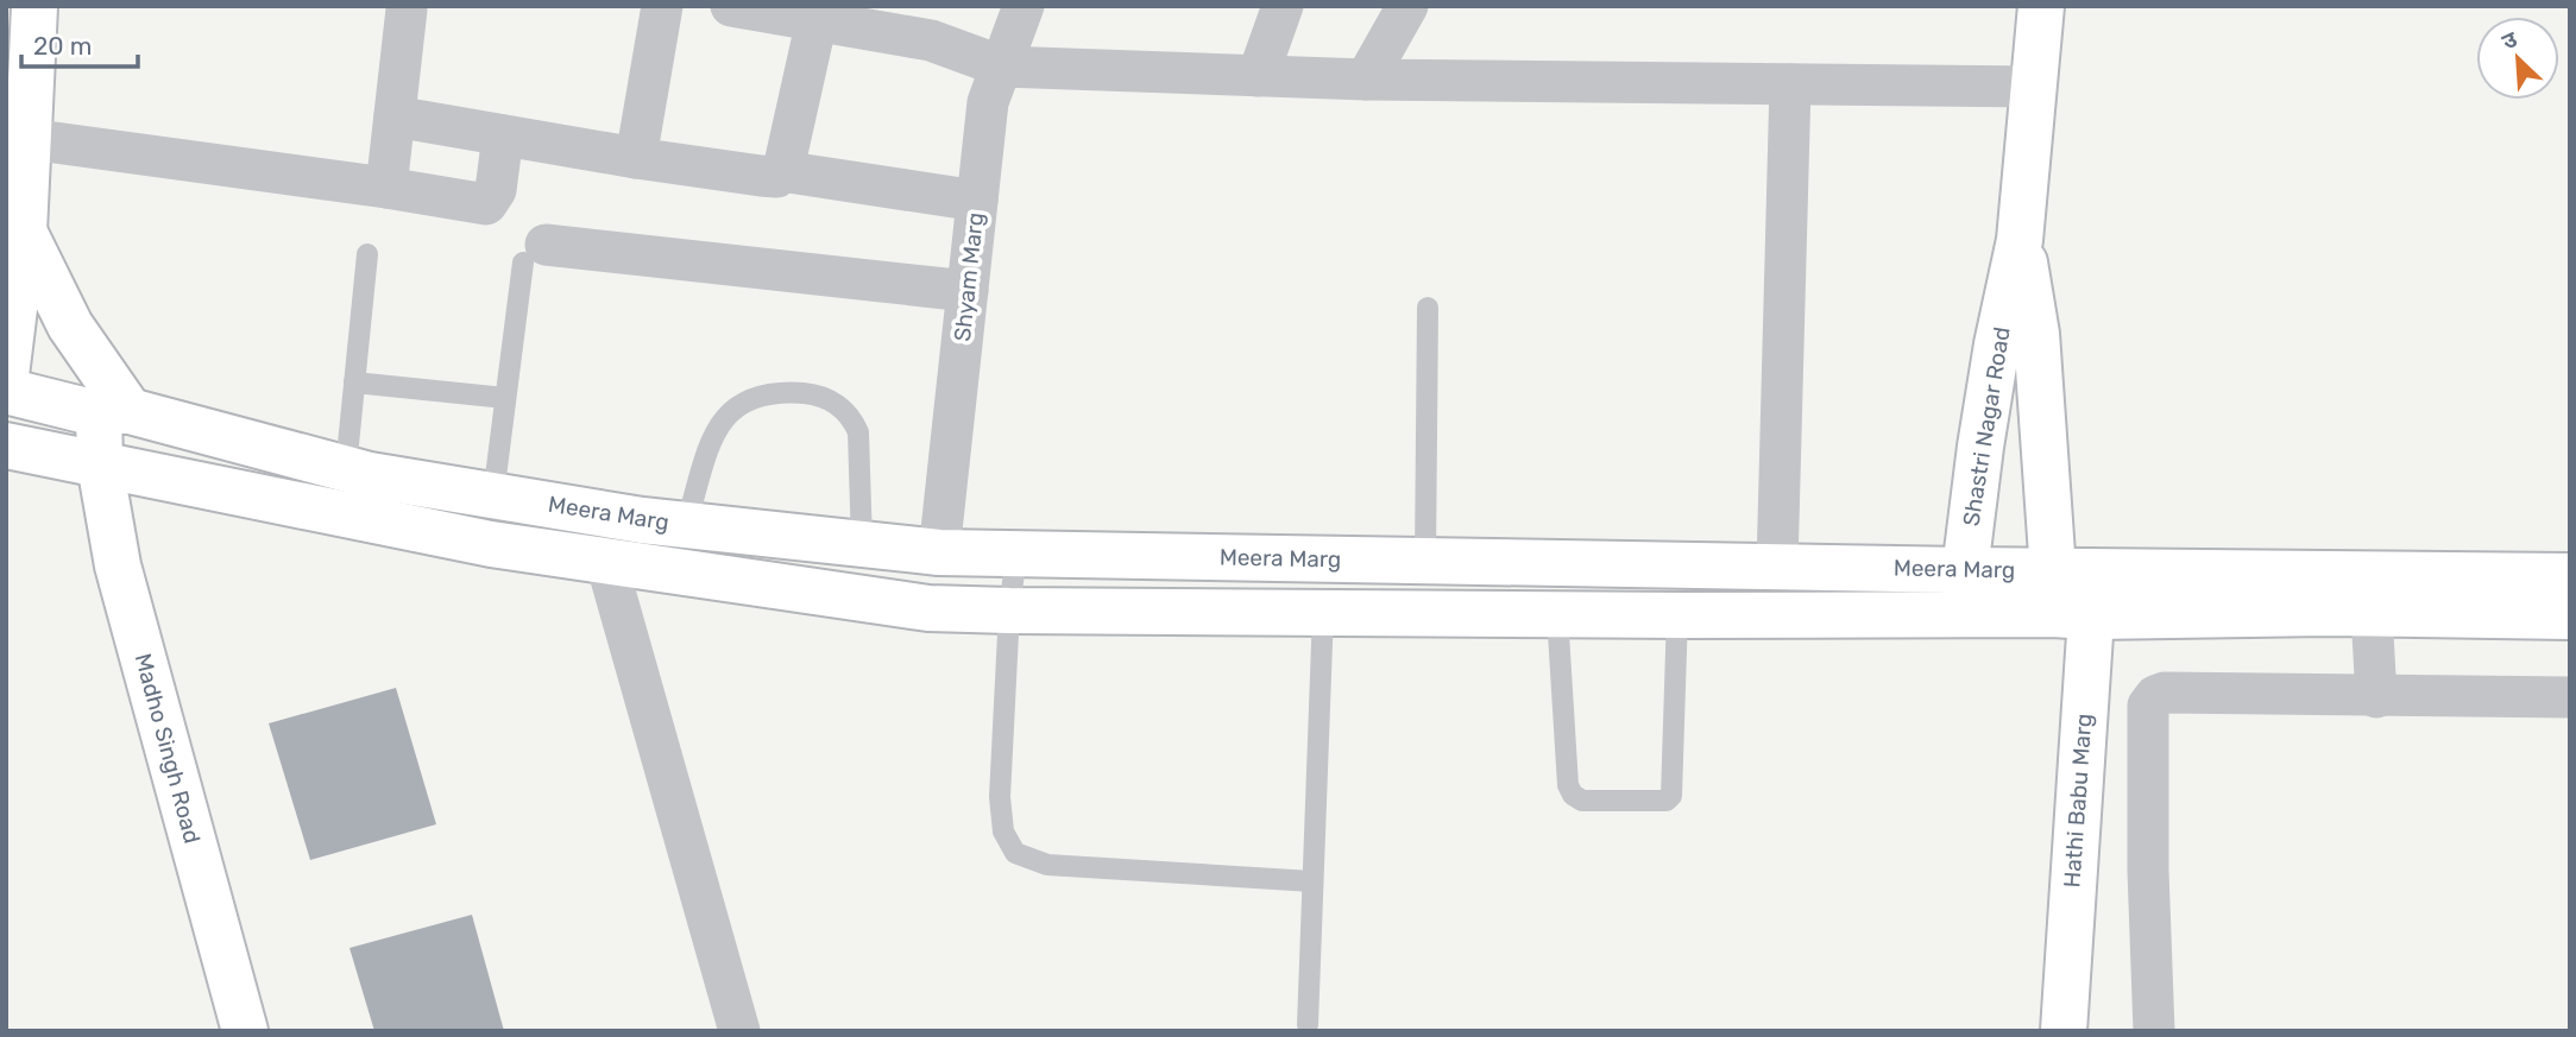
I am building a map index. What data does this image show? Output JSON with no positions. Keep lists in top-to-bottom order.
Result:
{
  "streets": {
    "main road": [
      "Shastri Nagar Road",
      "Meera Marg",
      "Madho Singh Road",
      "Hathi Babu Marg"
    ],
    "street": ["Shyam Marg"]
  },
  "crossings": [
    ["Shyam Marg", "Meera Marg"],
    ["Shastri Nagar Road", "Meera Marg"],
    ["Shastri Nagar Road", "Hathi Babu Marg"],
    ["Meera Marg", "Madho Singh Road"],
    ["Meera Marg", "Hathi Babu Marg"]
  ],
  "scale_bar": "20 m",
  "north": "top left"
}
